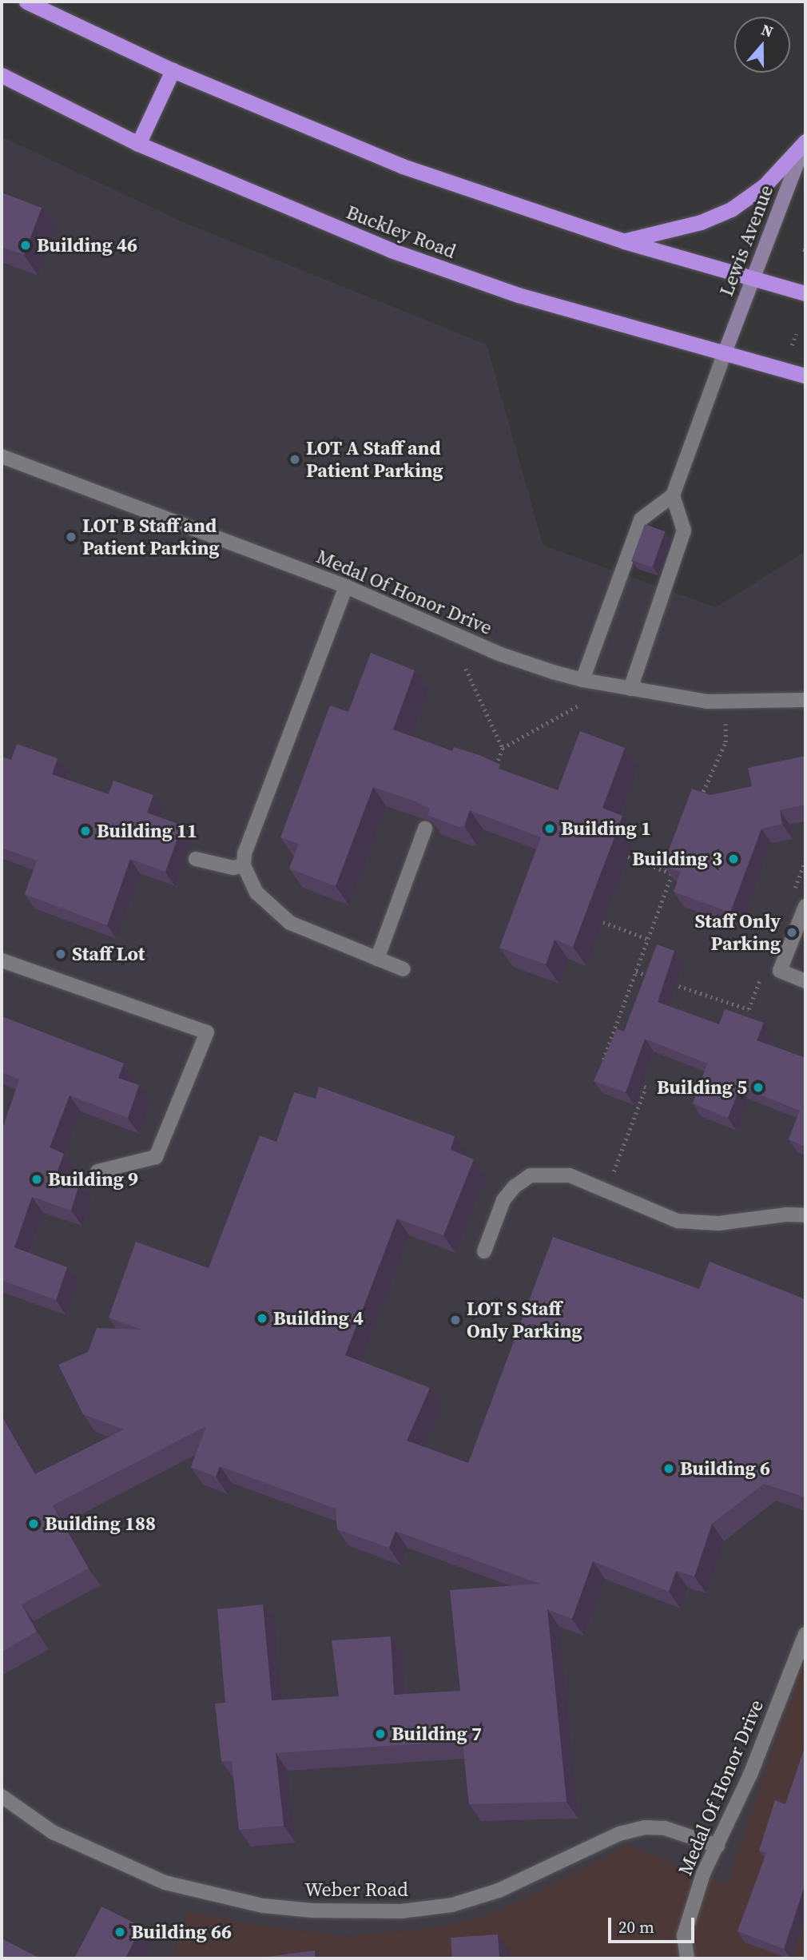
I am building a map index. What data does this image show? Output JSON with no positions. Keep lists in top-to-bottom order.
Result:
{
  "streets": {
    "highway": ["Buckley Road"],
    "main road": ["Lewis Avenue"],
    "lane": ["Medal Of Honor Drive", "Weber Road"]
  },
  "crossings": [
    ["Buckley Road", "Lewis Avenue"],
    ["Medal Of Honor Drive", "Weber Road"]
  ],
  "places": [
    "Building 46",
    "LOT A Staff and Patient Parking",
    "LOT B Staff and Patient Parking",
    "Building 1",
    "Building 11",
    "Building 3",
    "Staff Only Parking",
    "Staff Lot",
    "Building 5",
    "Building 9",
    "Building 4",
    "LOT S Staff Only Parking",
    "Building 6",
    "Building 188",
    "Building 7",
    "Building 66"
  ],
  "scale_bar": "20 m",
  "north": "top"
}
